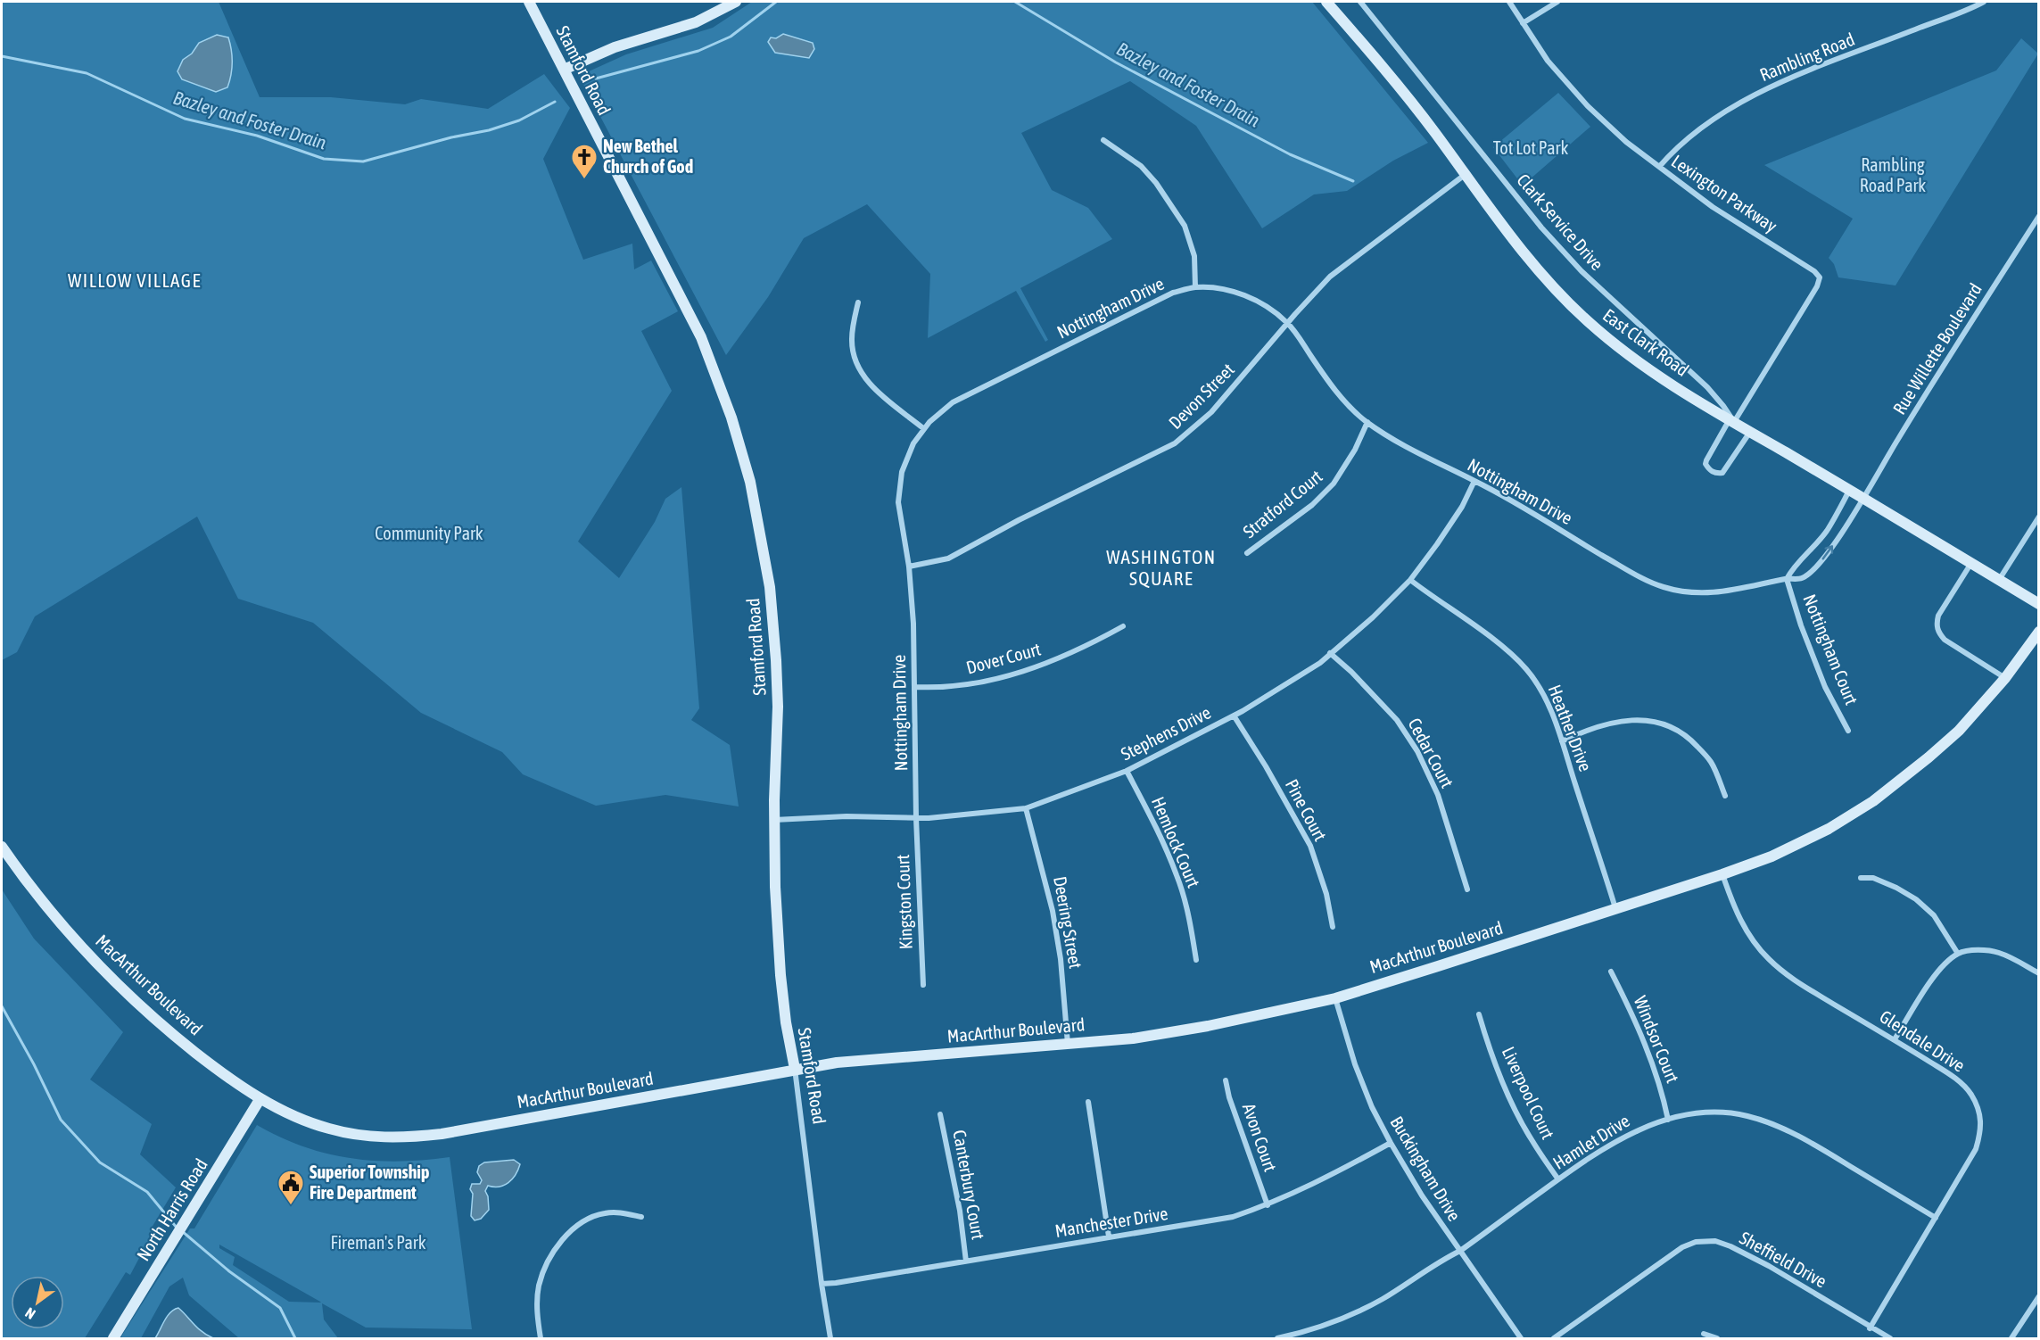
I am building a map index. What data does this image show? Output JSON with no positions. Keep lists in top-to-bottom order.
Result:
{
  "streets": {
    "street": [
      "Rambling Road",
      "Stamford Road",
      "Lexington Parkway",
      "Clark Service Drive",
      "Nottingham Drive",
      "East Clark Road",
      "Rue Willette Boulevard",
      "Devon Street",
      "Stratford Court",
      "Nottingham Court",
      "Dover Court",
      "Heather Drive",
      "Stephens Drive",
      "Cedar Court",
      "Pine Court",
      "Hemlock Court",
      "Kingston Court",
      "Deering Street",
      "MacArthur Boulevard",
      "Windsor Court",
      "Glendale Drive",
      "Liverpool Court",
      "Avon Court",
      "Hamlet Drive",
      "Buckingham Drive",
      "Canterbury Court",
      "North Harris Road",
      "Manchester Drive",
      "Sheffield Drive"
    ]
  },
  "crossings": [
    ["Rambling Road", "Lexington Parkway"],
    ["Stamford Road", "Stephens Drive"],
    ["Stamford Road", "MacArthur Boulevard"],
    ["Stamford Road", "Manchester Drive"],
    ["Lexington Parkway", "Clark Service Drive"],
    ["Lexington Parkway", "East Clark Road"],
    ["Clark Service Drive", "East Clark Road"],
    ["Nottingham Drive", "East Clark Road"],
    ["Nottingham Drive", "Rue Willette Boulevard"],
    ["Nottingham Drive", "Devon Street"],
    ["Nottingham Drive", "Stratford Court"],
    ["Nottingham Drive", "Nottingham Court"],
    ["Nottingham Drive", "Dover Court"],
    ["Nottingham Drive", "Stephens Drive"],
    ["Nottingham Drive", "Kingston Court"],
    ["East Clark Road", "Rue Willette Boulevard"],
    ["East Clark Road", "Devon Street"],
    ["Heather Drive", "Stephens Drive"],
    ["Heather Drive", "MacArthur Boulevard"],
    ["Stephens Drive", "Cedar Court"],
    ["Stephens Drive", "Pine Court"],
    ["Stephens Drive", "Hemlock Court"],
    ["Stephens Drive", "Kingston Court"],
    ["Stephens Drive", "Deering Street"],
    ["Deering Street", "MacArthur Boulevard"],
    ["MacArthur Boulevard", "Glendale Drive"],
    ["MacArthur Boulevard", "Buckingham Drive"],
    ["MacArthur Boulevard", "North Harris Road"],
    ["Windsor Court", "Hamlet Drive"],
    ["Glendale Drive", "Hamlet Drive"],
    ["Glendale Drive", "Sheffield Drive"],
    ["Liverpool Court", "Hamlet Drive"],
    ["Avon Court", "Manchester Drive"],
    ["Hamlet Drive", "Buckingham Drive"],
    ["Buckingham Drive", "Manchester Drive"],
    ["Canterbury Court", "Manchester Drive"]
  ],
  "districts": ["WILLOW VILLAGE", "WASHINGTON SQUARE"],
  "water": ["Bazley and Foster Drain"],
  "parks": [
    "Tot Lot Park",
    "Rambling Road Park",
    "Community Park",
    "Fireman's Park"
  ],
  "places": {
    "church": ["New Bethel Church of God"],
    "public building": ["Superior Township Fire Department"]
  },
  "north": "bottom left"
}
